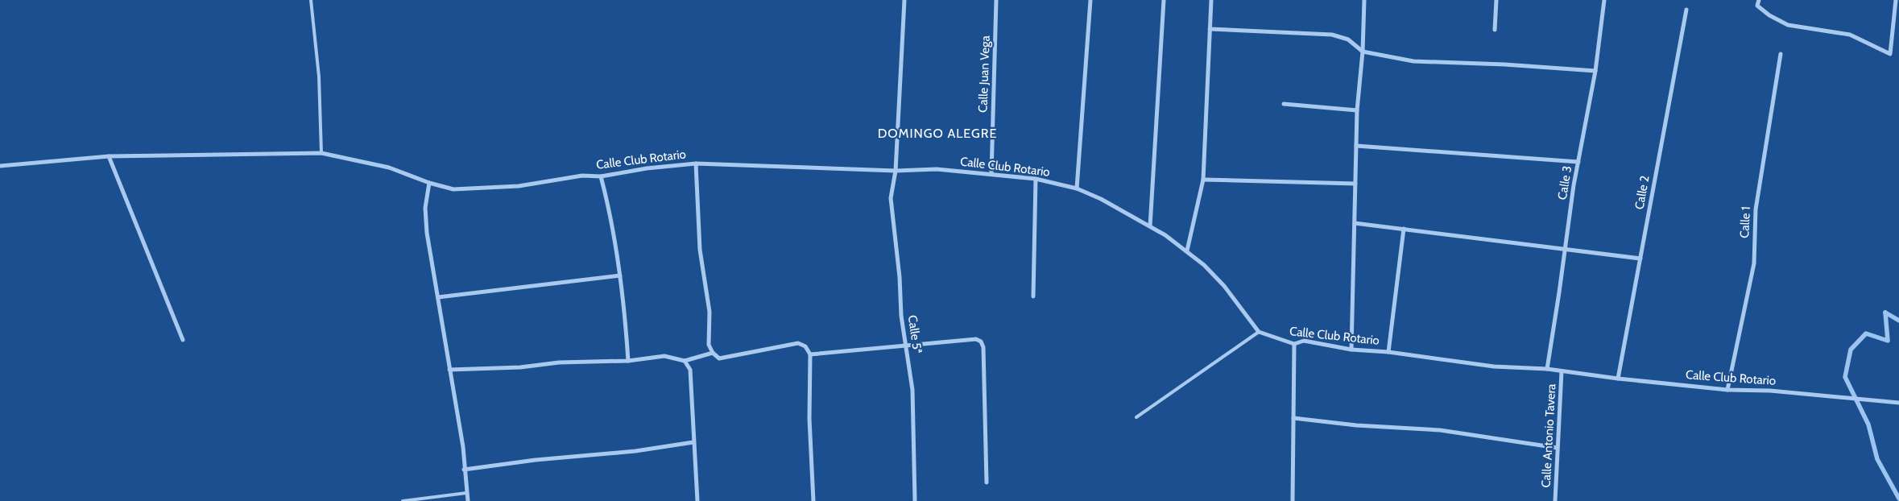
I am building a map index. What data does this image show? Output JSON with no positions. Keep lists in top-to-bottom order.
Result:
{
  "streets": {
    "street": [
      "Calle Juan Vega",
      "Calle Club Rotario",
      "Calle 3",
      "Calle 2",
      "Calle 1",
      "Calle 5ª",
      "Calle Antonio Tavera"
    ]
  },
  "crossings": [
    ["Calle Juan Vega", "Calle Club Rotario"],
    ["Calle Club Rotario", "Calle 3"],
    ["Calle Club Rotario", "Calle 2"],
    ["Calle Club Rotario", "Calle 1"],
    ["Calle Club Rotario", "Calle 5ª"],
    ["Calle Club Rotario", "Calle Antonio Tavera"]
  ],
  "districts": ["DOMINGO ALEGRE"]
}
